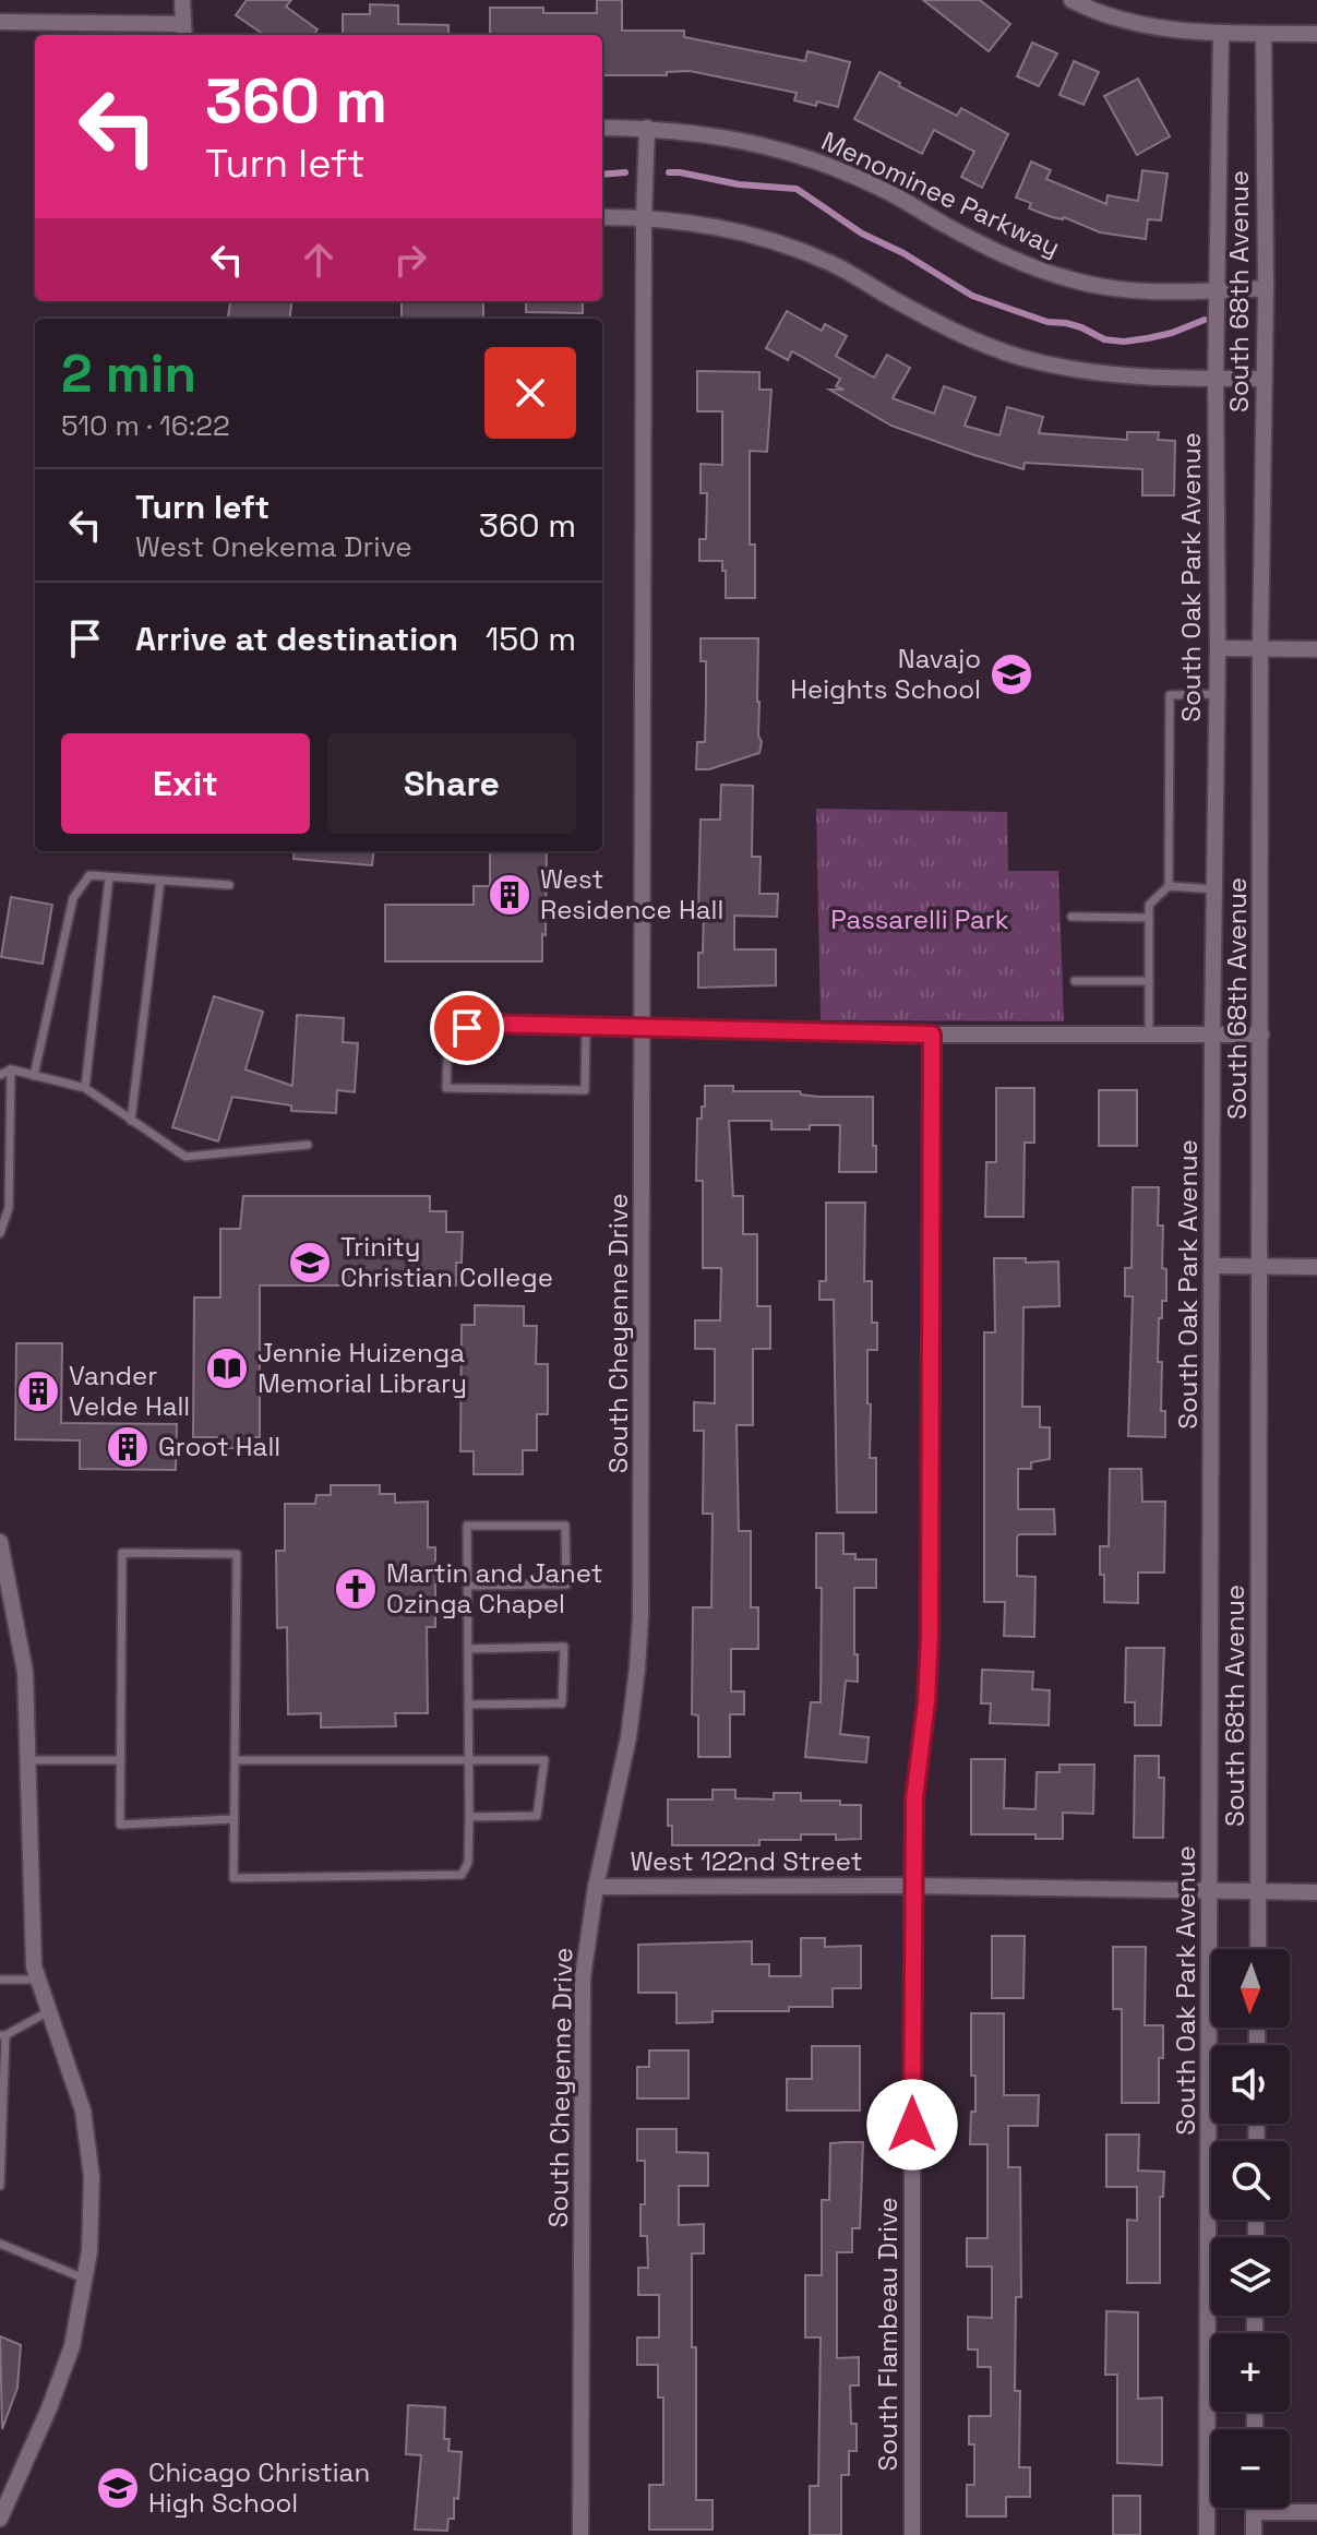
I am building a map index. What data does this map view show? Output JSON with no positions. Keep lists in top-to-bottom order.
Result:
{
  "streets": {
    "street": [
      "Menominee Parkway",
      "South 68th Avenue",
      "South Oak Park Avenue",
      "South Cheyenne Drive",
      "West 122nd Street",
      "South Flambeau Drive"
    ]
  },
  "crossings": [
    ["Menominee Parkway", "South 68th Avenue"],
    ["Menominee Parkway", "South Oak Park Avenue"],
    ["Menominee Parkway", "South Cheyenne Drive"],
    ["South 68th Avenue", "West 122nd Street"],
    ["South Oak Park Avenue", "West 122nd Street"],
    ["South Cheyenne Drive", "West 122nd Street"],
    ["West 122nd Street", "South Flambeau Drive"]
  ],
  "parks": ["Passarelli Park"],
  "places": {
    "school or university": ["Navajo Heights School", "Trinity Christian College", "Chicago Christian High School"],
    "building": ["West Residence Hall", "Vander Velde Hall", "Groot Hall"],
    "library": ["Jennie Huizenga Memorial Library"],
    "church": ["Martin and Janet Ozinga Chapel"]
  },
  "north": "bottom",
  "page": {
    "turn": ["360 m", "Turn left"],
    "heading": ["2 min", "510 m · 16:22"],
    "list": [
      {
        "name": "Turn left",
        "note": "West Onekema Drive",
        "value": "360 m"
      },
      {
        "name": "Arrive at destination",
        "value": "150 m"
      }
    ],
    "buttons": ["Exit", "Share"],
    "map_buttons": ["+", "−"]
  }
}
